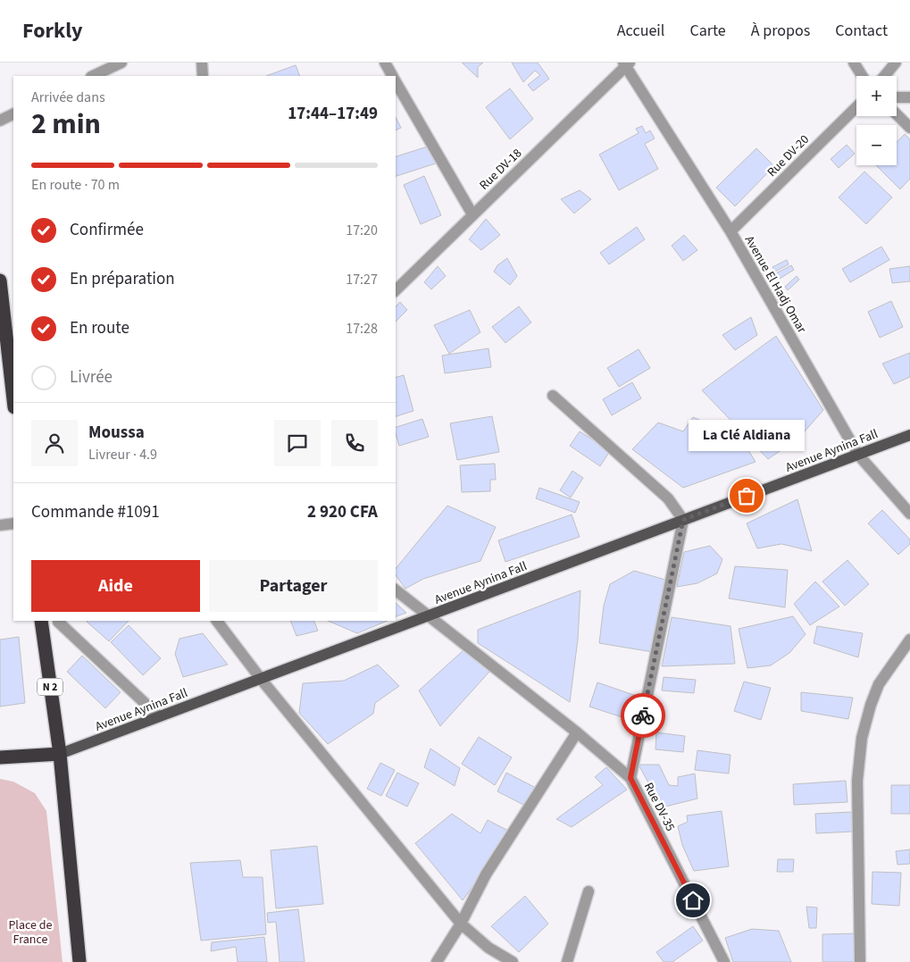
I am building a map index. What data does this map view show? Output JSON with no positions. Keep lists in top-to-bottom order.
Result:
{
  "streets": {
    "highway": ["N 2"],
    "main road": ["Avenue Aynina Fall"],
    "street": [
      "Rue DV-20",
      "Rue DV-18",
      "Avenue El Hadj Omar",
      "Rue DV-35"
    ]
  },
  "crossings": [
    ["Rue DV-20", "Avenue El Hadj Omar"],
    ["Rue DV-18", "Avenue El Hadj Omar"],
    ["Avenue El Hadj Omar", "Avenue Aynina Fall"],
    ["Avenue Aynina Fall", "N 2"],
    ["Avenue Aynina Fall", "Rue DV-35"]
  ],
  "parks": ["Place de France"],
  "places": ["La Clé Aldiana"],
  "page": {
    "header": "Forkly",
    "nav": [
      "Accueil",
      "Carte",
      "À propos",
      "Contact"
    ],
    "map_buttons": ["+", "−"],
    "heading": ["2 min", "Arrivée dans", "17:44–17:49"],
    "panel": [
      "Moussa",
      "Livreur · 4.9",
      "Commande #1091",
      "2 920 CFA"
    ],
    "bar": "En route · 70 m",
    "list": [
      ["Confirmée", "17:20"],
      ["En préparation", "17:27"],
      ["En route", "17:28"],
      "Livrée"
    ],
    "bubble": "La Clé Aldiana",
    "buttons": ["Aide", "Partager"]
  }
}
